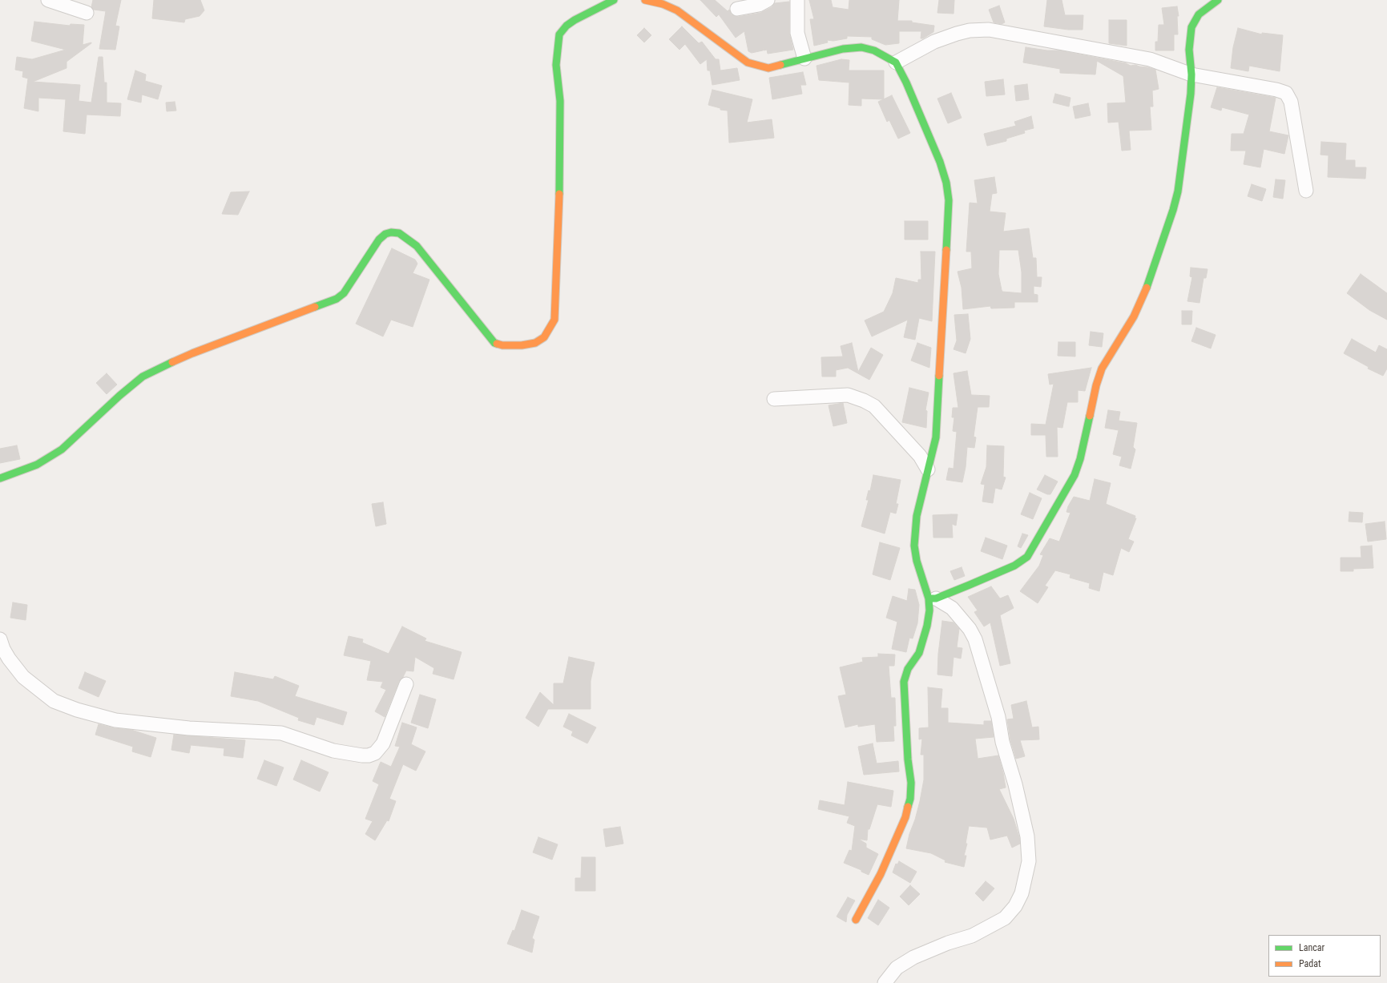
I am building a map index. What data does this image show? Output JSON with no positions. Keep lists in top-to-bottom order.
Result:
{
  "legend": ["Lancar", "Padat"]
}
